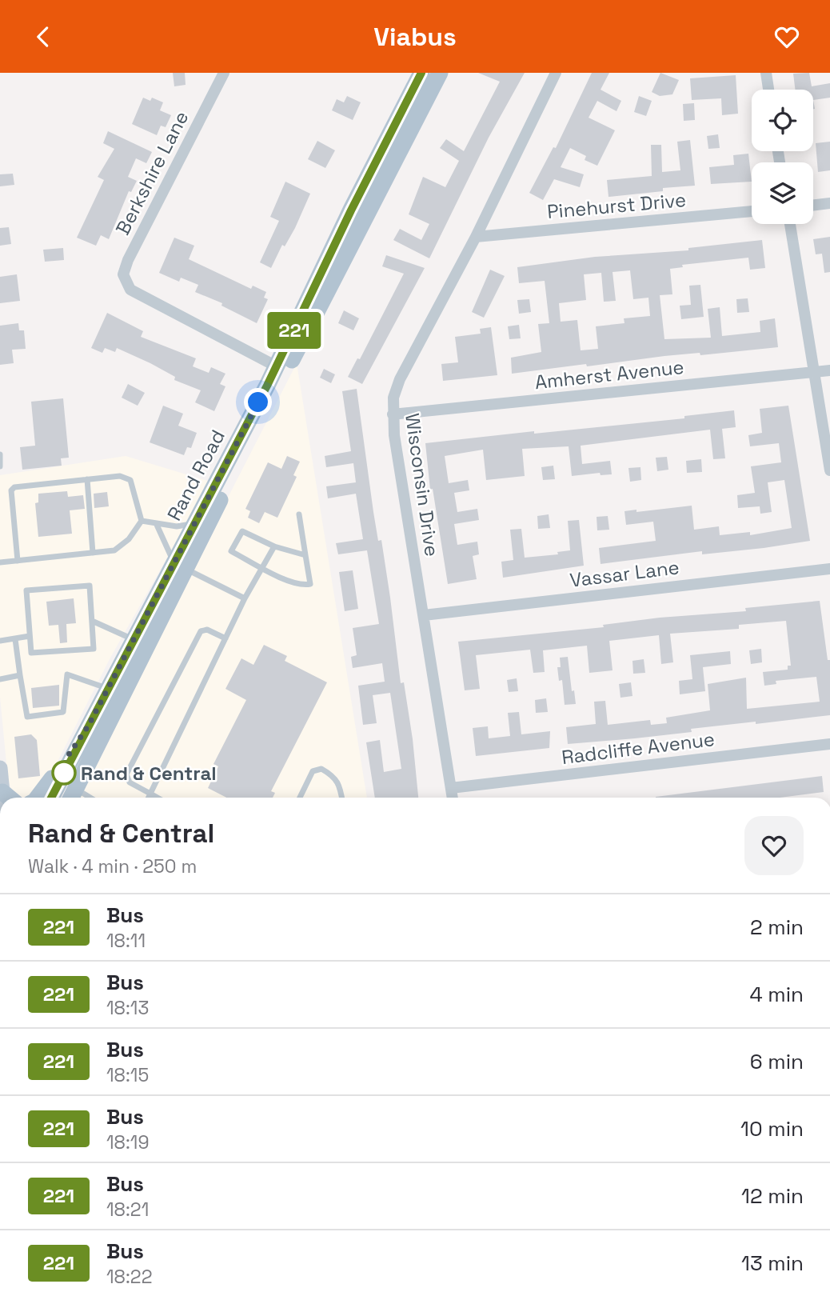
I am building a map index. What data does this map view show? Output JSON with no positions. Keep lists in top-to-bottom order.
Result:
{
  "streets": {
    "main road": ["Rand Road"],
    "street": [
      "Berkshire Lane",
      "Pinehurst Drive",
      "Amherst Avenue",
      "Wisconsin Drive",
      "Vassar Lane",
      "Radcliffe Avenue"
    ]
  },
  "crossings": [
    ["Pinehurst Drive", "Wisconsin Drive"],
    ["Amherst Avenue", "Wisconsin Drive"],
    ["Wisconsin Drive", "Vassar Lane"],
    ["Wisconsin Drive", "Radcliffe Avenue"]
  ],
  "places": ["Rand & Central"],
  "lines": ["bus line 221"],
  "page": {
    "header": "Viabus",
    "on_map": "221",
    "heading": ["Rand & Central", "Walk · 4 min · 250 m"],
    "list": [
      {
        "mark": "221",
        "name": "Bus",
        "note": "18:11",
        "value": "2 min"
      },
      {
        "mark": "221",
        "name": "Bus",
        "note": "18:13",
        "value": "4 min"
      },
      {
        "mark": "221",
        "name": "Bus",
        "note": "18:15",
        "value": "6 min"
      },
      {
        "mark": "221",
        "name": "Bus",
        "note": "18:19",
        "value": "10 min"
      },
      {
        "mark": "221",
        "name": "Bus",
        "note": "18:21",
        "value": "12 min"
      },
      {
        "mark": "221",
        "name": "Bus",
        "note": "18:22",
        "value": "13 min"
      }
    ]
  }
}
